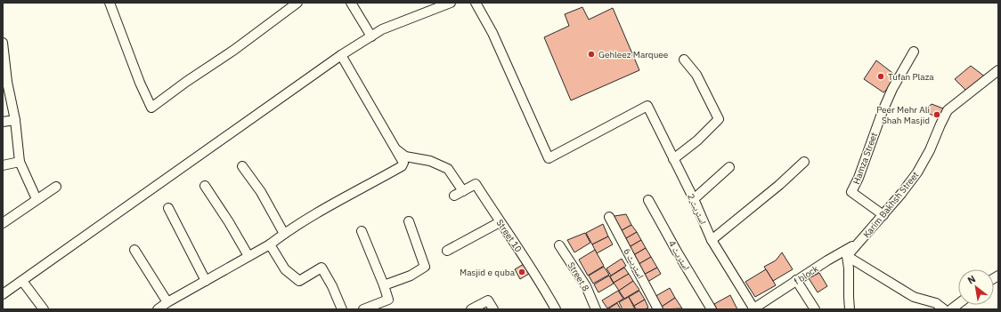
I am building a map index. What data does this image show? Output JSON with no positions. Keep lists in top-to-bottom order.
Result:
{
  "streets": {
    "street": [
      "Hamza Street",
      "Karim Bakhsh Street",
      "اسٹریٹ 2",
      "Street 10",
      "اسٹریٹ 4",
      "اسٹریٹ 6",
      "f block",
      "Street 8"
    ]
  },
  "crossings": [
    ["Hamza Street", "Karim Bakhsh Street"],
    ["Karim Bakhsh Street", "f block"],
    ["اسٹریٹ 2", "f block"]
  ],
  "places": [
    "Gehleez Marquee",
    "Tufan Plaza",
    "Peer Mehr Ali Shah Masjid",
    "Masjid e quba"
  ],
  "north": "top left"
}
